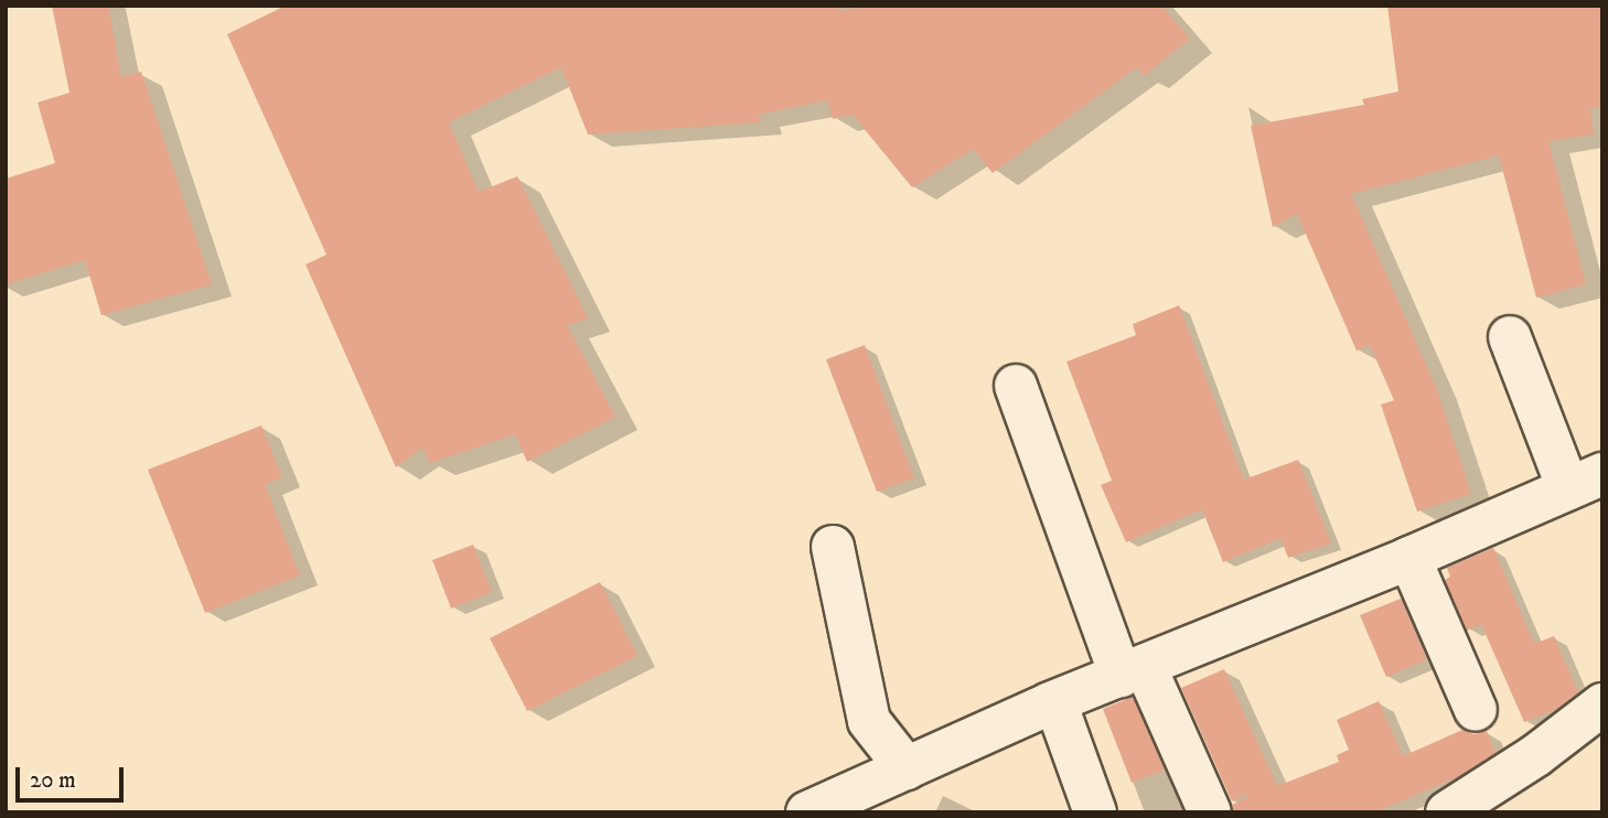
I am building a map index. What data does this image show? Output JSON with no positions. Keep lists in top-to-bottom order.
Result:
{
  "scale_bar": "20 m"
}
